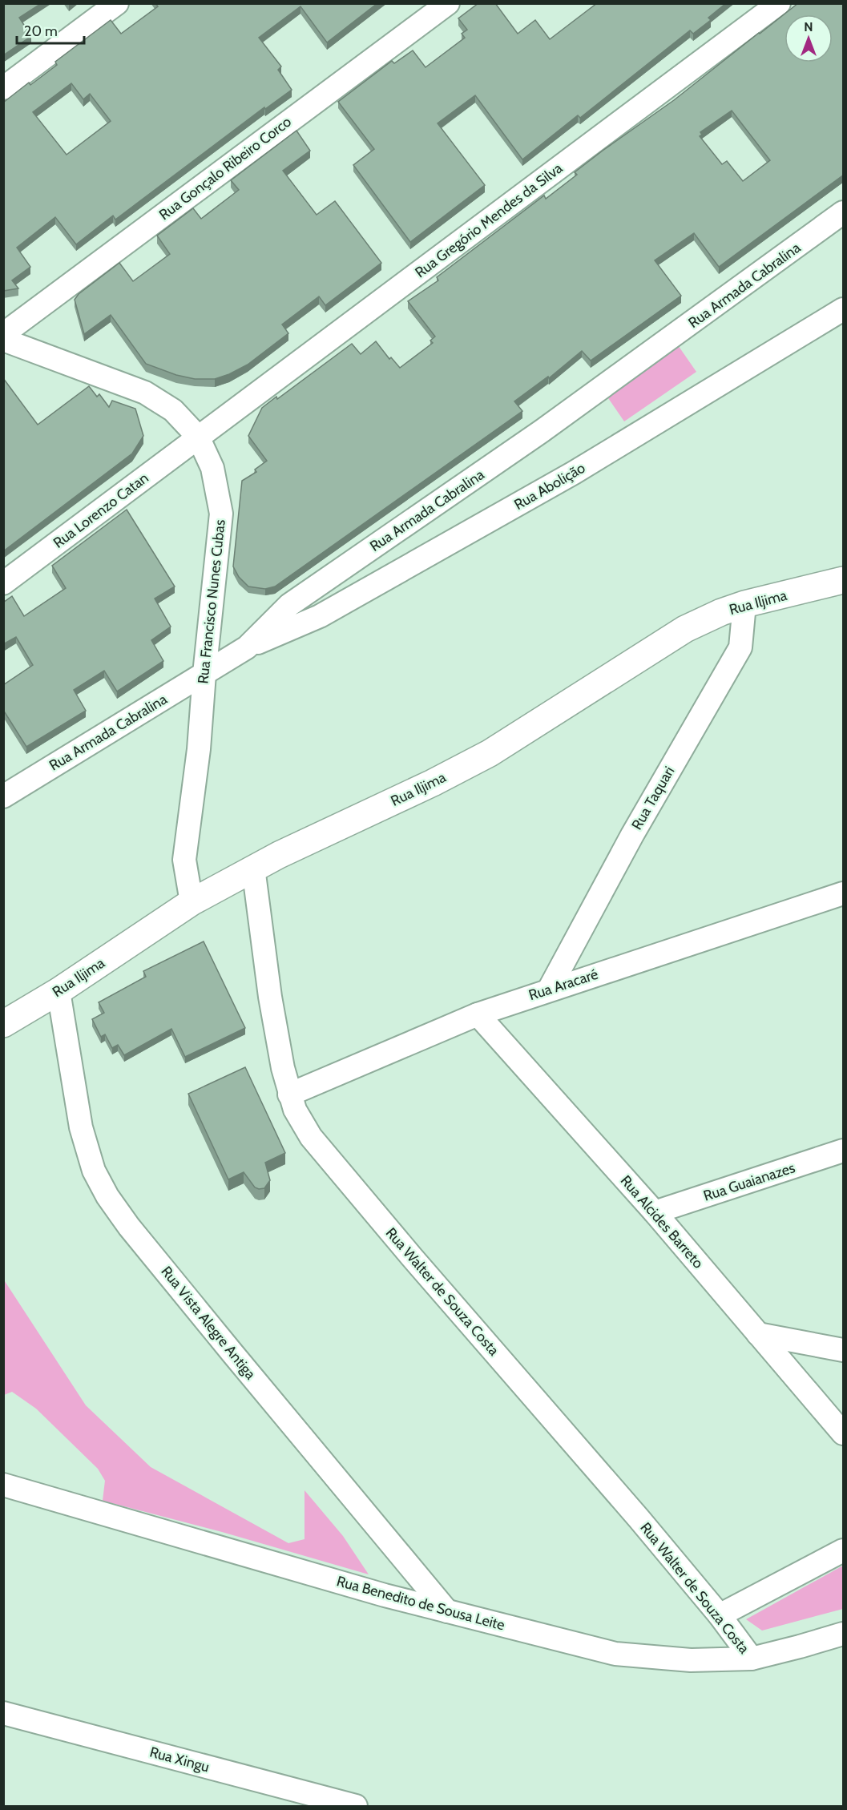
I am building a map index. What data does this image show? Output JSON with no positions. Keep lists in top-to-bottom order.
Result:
{
  "streets": {
    "main road": ["Rua Iljima"],
    "street": [
      "Rua Gonçalo Ribeiro Corco",
      "Rua Gregório Mendes da Silva",
      "Rua Armada Cabralina",
      "Rua Abolição",
      "Rua Lorenzo Catan",
      "Rua Francisco Nunes Cubas",
      "Rua Taquari",
      "Rua Aracaré",
      "Rua Guaianazes",
      "Rua Alcides Barreto",
      "Rua Walter de Souza Costa",
      "Rua Vista Alegre Antiga",
      "Rua Benedito de Sousa Leite",
      "Rua Xingu"
    ]
  },
  "crossings": [
    ["Rua Gregório Mendes da Silva", "Rua Lorenzo Catan"],
    ["Rua Gregório Mendes da Silva", "Rua Francisco Nunes Cubas"],
    ["Rua Armada Cabralina", "Rua Abolição"],
    ["Rua Armada Cabralina", "Rua Francisco Nunes Cubas"],
    ["Rua Lorenzo Catan", "Rua Francisco Nunes Cubas"],
    ["Rua Francisco Nunes Cubas", "Rua Iljima"],
    ["Rua Iljima", "Rua Taquari"],
    ["Rua Iljima", "Rua Walter de Souza Costa"],
    ["Rua Iljima", "Rua Vista Alegre Antiga"],
    ["Rua Taquari", "Rua Aracaré"],
    ["Rua Aracaré", "Rua Alcides Barreto"],
    ["Rua Aracaré", "Rua Walter de Souza Costa"],
    ["Rua Guaianazes", "Rua Alcides Barreto"],
    ["Rua Walter de Souza Costa", "Rua Benedito de Sousa Leite"],
    ["Rua Vista Alegre Antiga", "Rua Benedito de Sousa Leite"]
  ],
  "scale_bar": "20 m",
  "north": "top"
}
